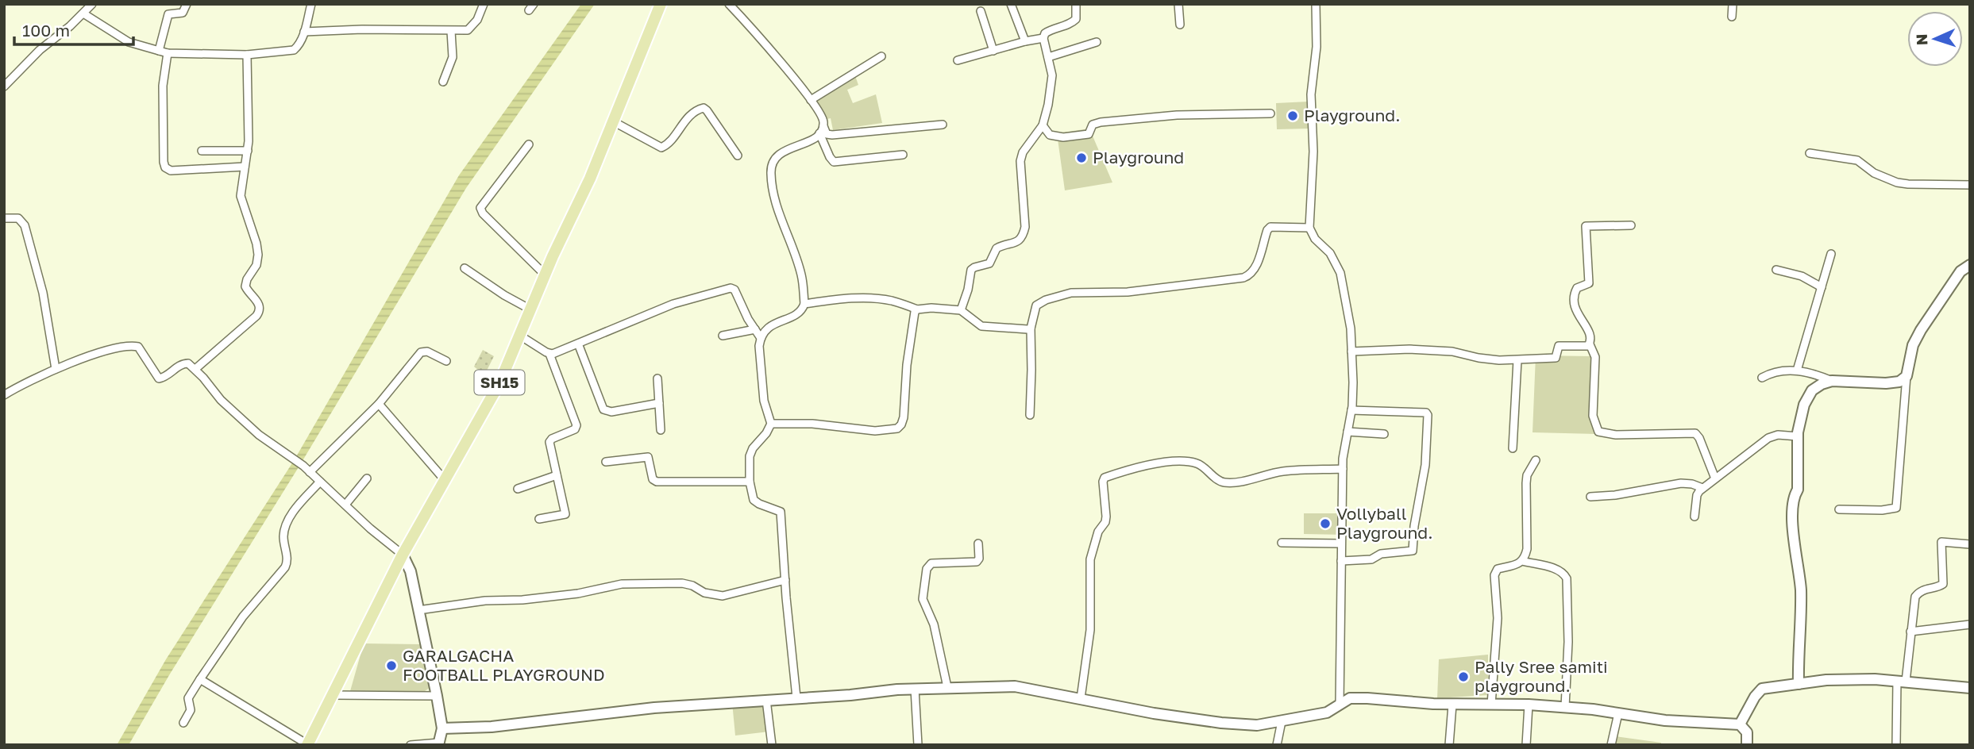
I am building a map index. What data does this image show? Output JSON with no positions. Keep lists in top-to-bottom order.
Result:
{
  "streets": {
    "main road": ["SH15"]
  },
  "places": [
    "Playground.",
    "Playground",
    "Vollyball Playground.",
    "GARALGACHA FOOTBALL PLAYGROUND",
    "Pally Sree samiti playground."
  ],
  "scale_bar": "100 m",
  "north": "left"
}
